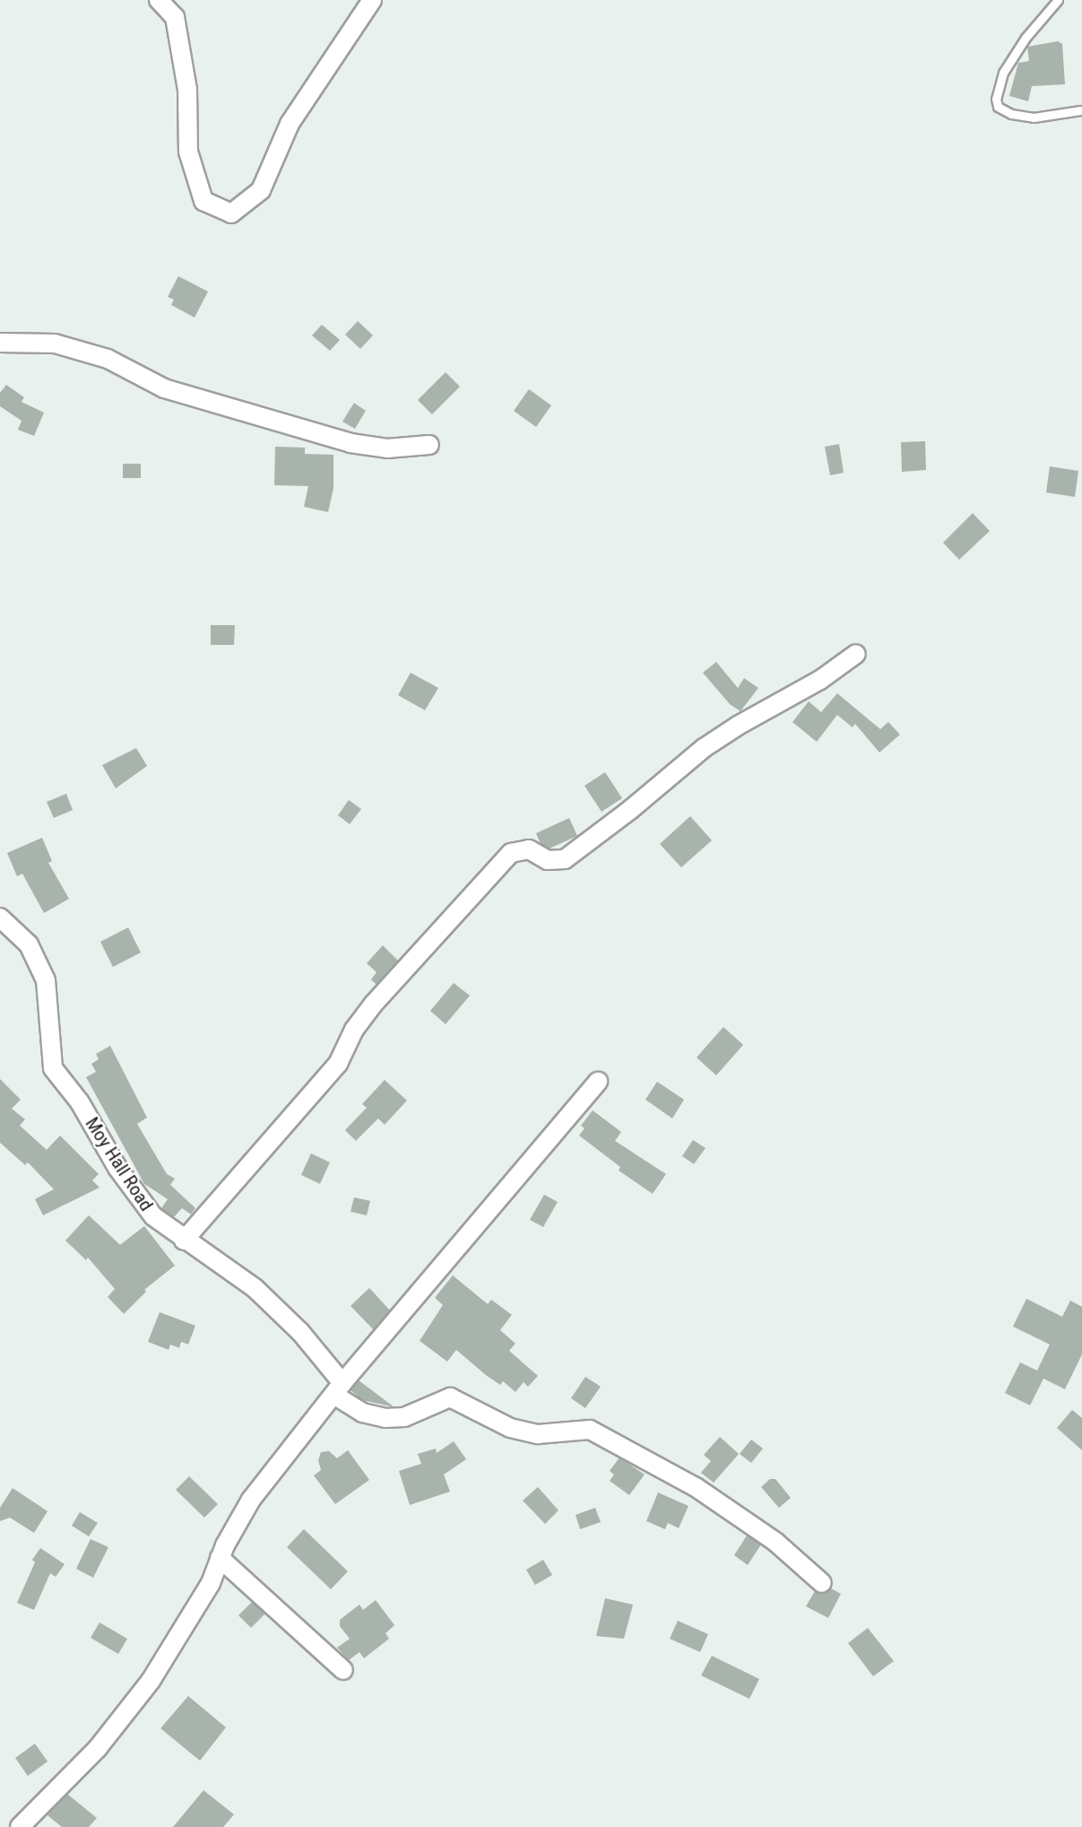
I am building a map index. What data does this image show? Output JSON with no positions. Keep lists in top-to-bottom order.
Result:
{
  "streets": {
    "street": ["Moy Hall Road"]
  }
}
